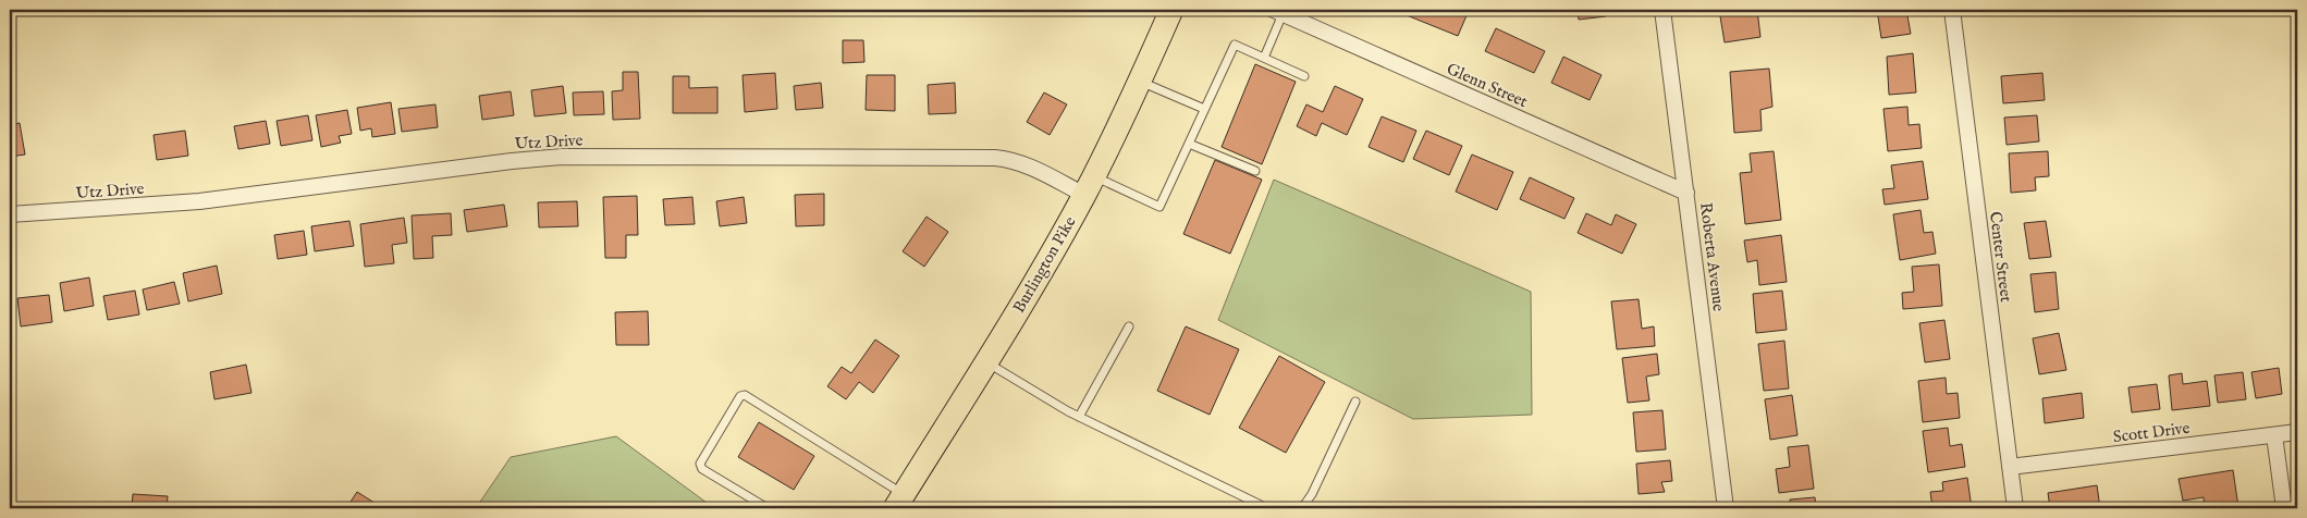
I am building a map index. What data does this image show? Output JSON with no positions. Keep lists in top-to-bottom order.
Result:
{
  "streets": {
    "main road": ["Burlington Pike"],
    "street": [
      "Glenn Street",
      "Utz Drive",
      "Roberta Avenue",
      "Center Street",
      "Scott Drive"
    ]
  },
  "crossings": [
    ["Glenn Street", "Roberta Avenue"],
    ["Utz Drive", "Burlington Pike"],
    ["Center Street", "Scott Drive"]
  ]
}
